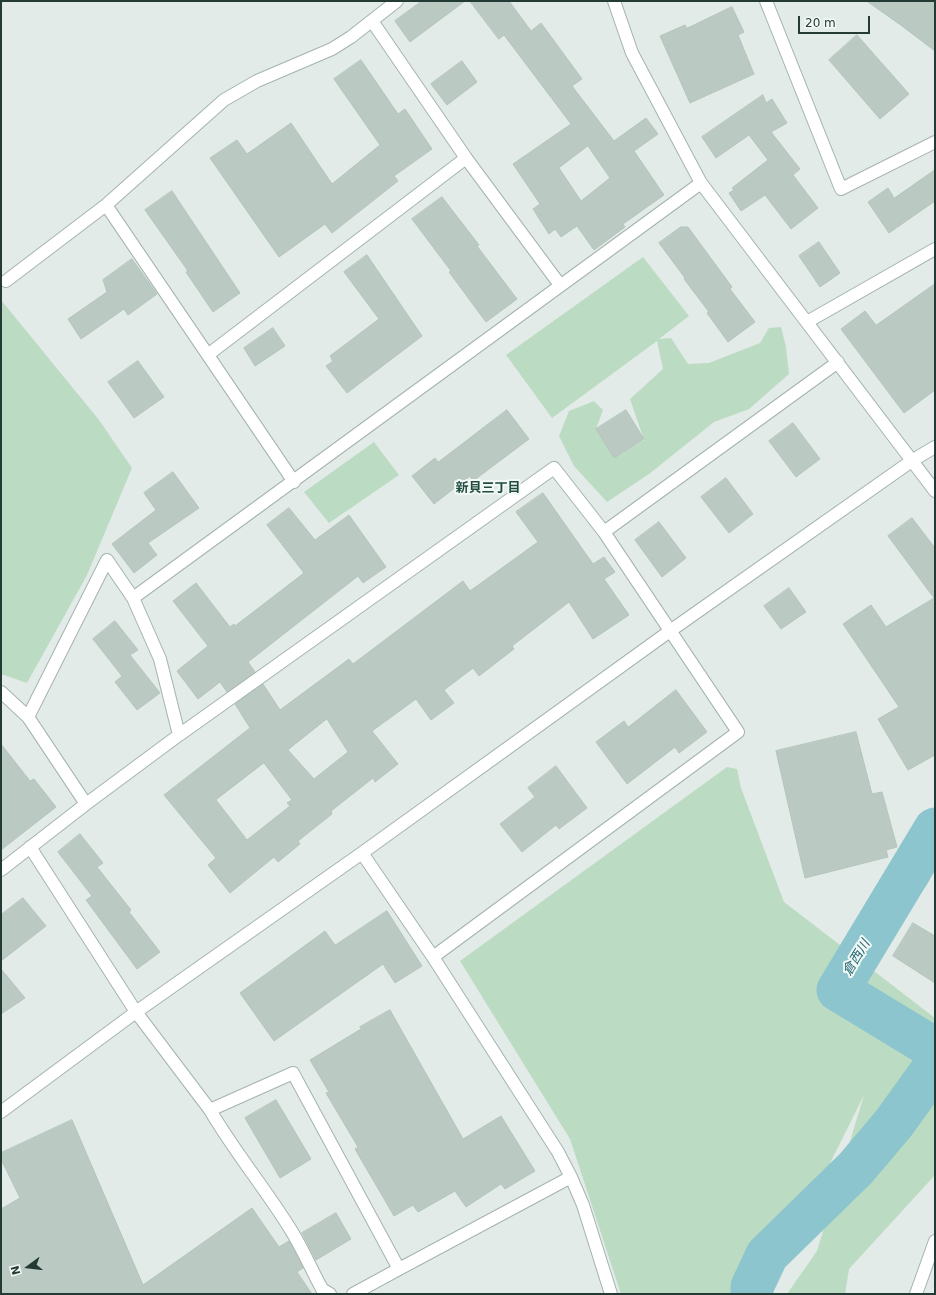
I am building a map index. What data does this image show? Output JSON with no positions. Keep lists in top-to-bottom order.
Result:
{
  "districts": ["新貝三丁目"],
  "water": ["倉西川"],
  "scale_bar": "20 m",
  "north": "left"
}
